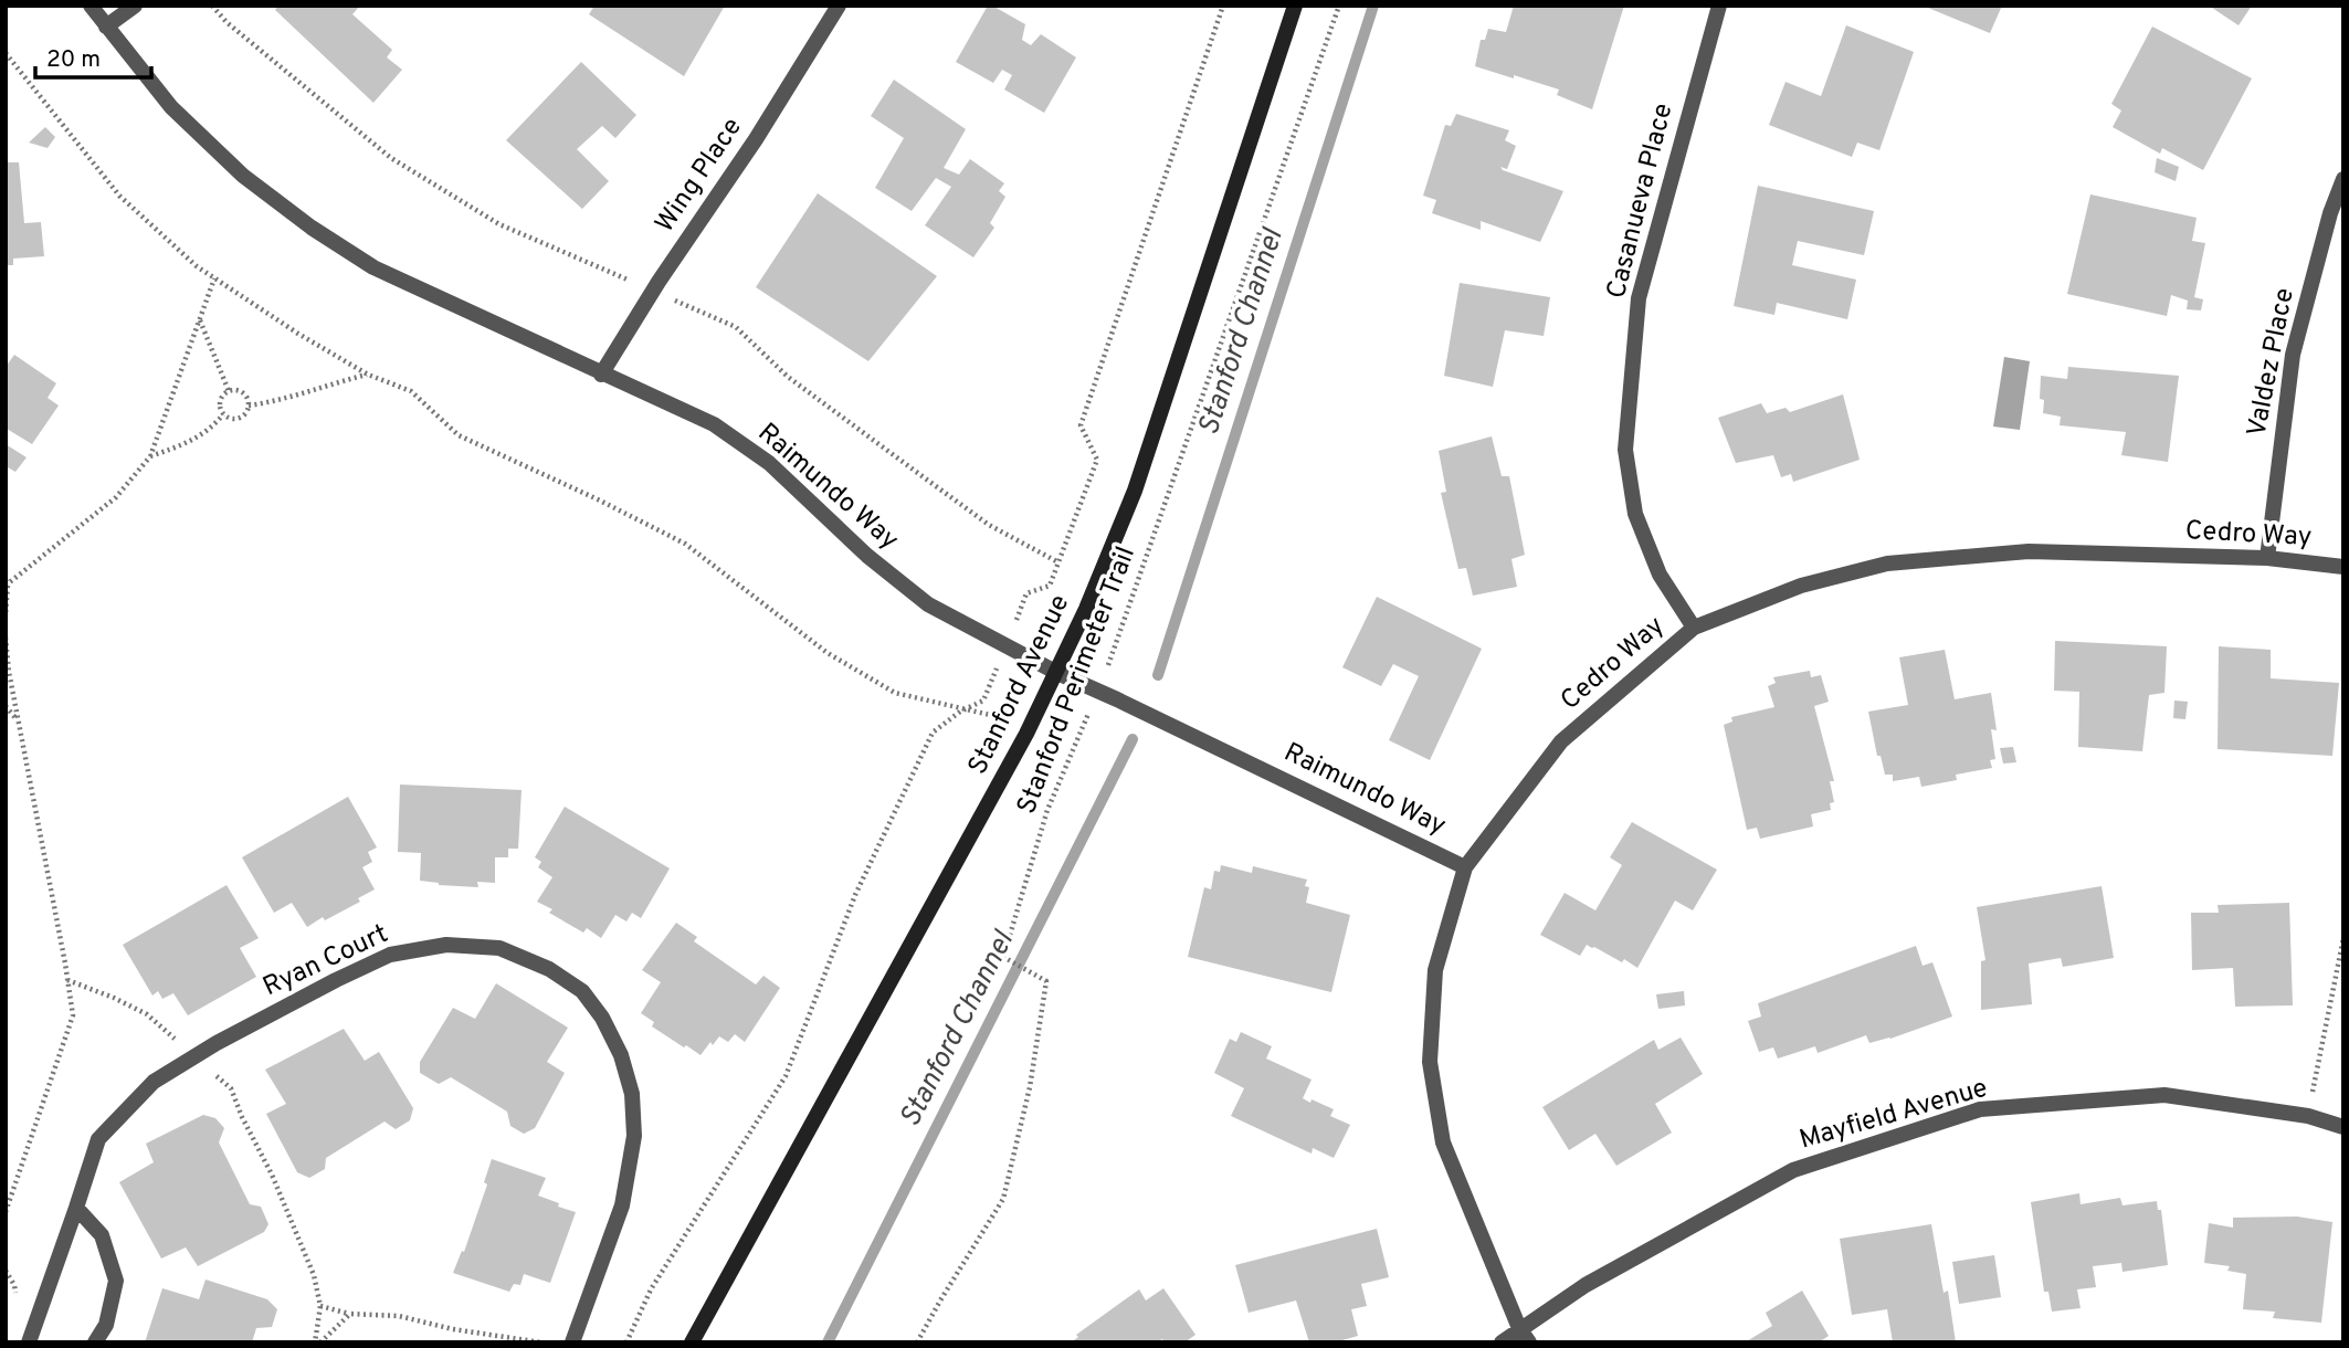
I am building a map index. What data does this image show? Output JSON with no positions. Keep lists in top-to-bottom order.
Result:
{
  "streets": {
    "street": [
      "Wing Place",
      "Casanueva Place",
      "Valdez Place",
      "Raimundo Way",
      "Cedro Way",
      "Stanford Avenue",
      "Ryan Court",
      "Mayfield Avenue"
    ],
    "path": ["Stanford Perimeter Trail"]
  },
  "crossings": [
    ["Wing Place", "Raimundo Way"],
    ["Casanueva Place", "Cedro Way"],
    ["Valdez Place", "Cedro Way"],
    ["Raimundo Way", "Cedro Way"],
    ["Raimundo Way", "Stanford Perimeter Trail"],
    ["Raimundo Way", "Stanford Avenue"],
    ["Cedro Way", "Mayfield Avenue"]
  ],
  "water": ["Stanford Channel"],
  "scale_bar": "20 m"
}
